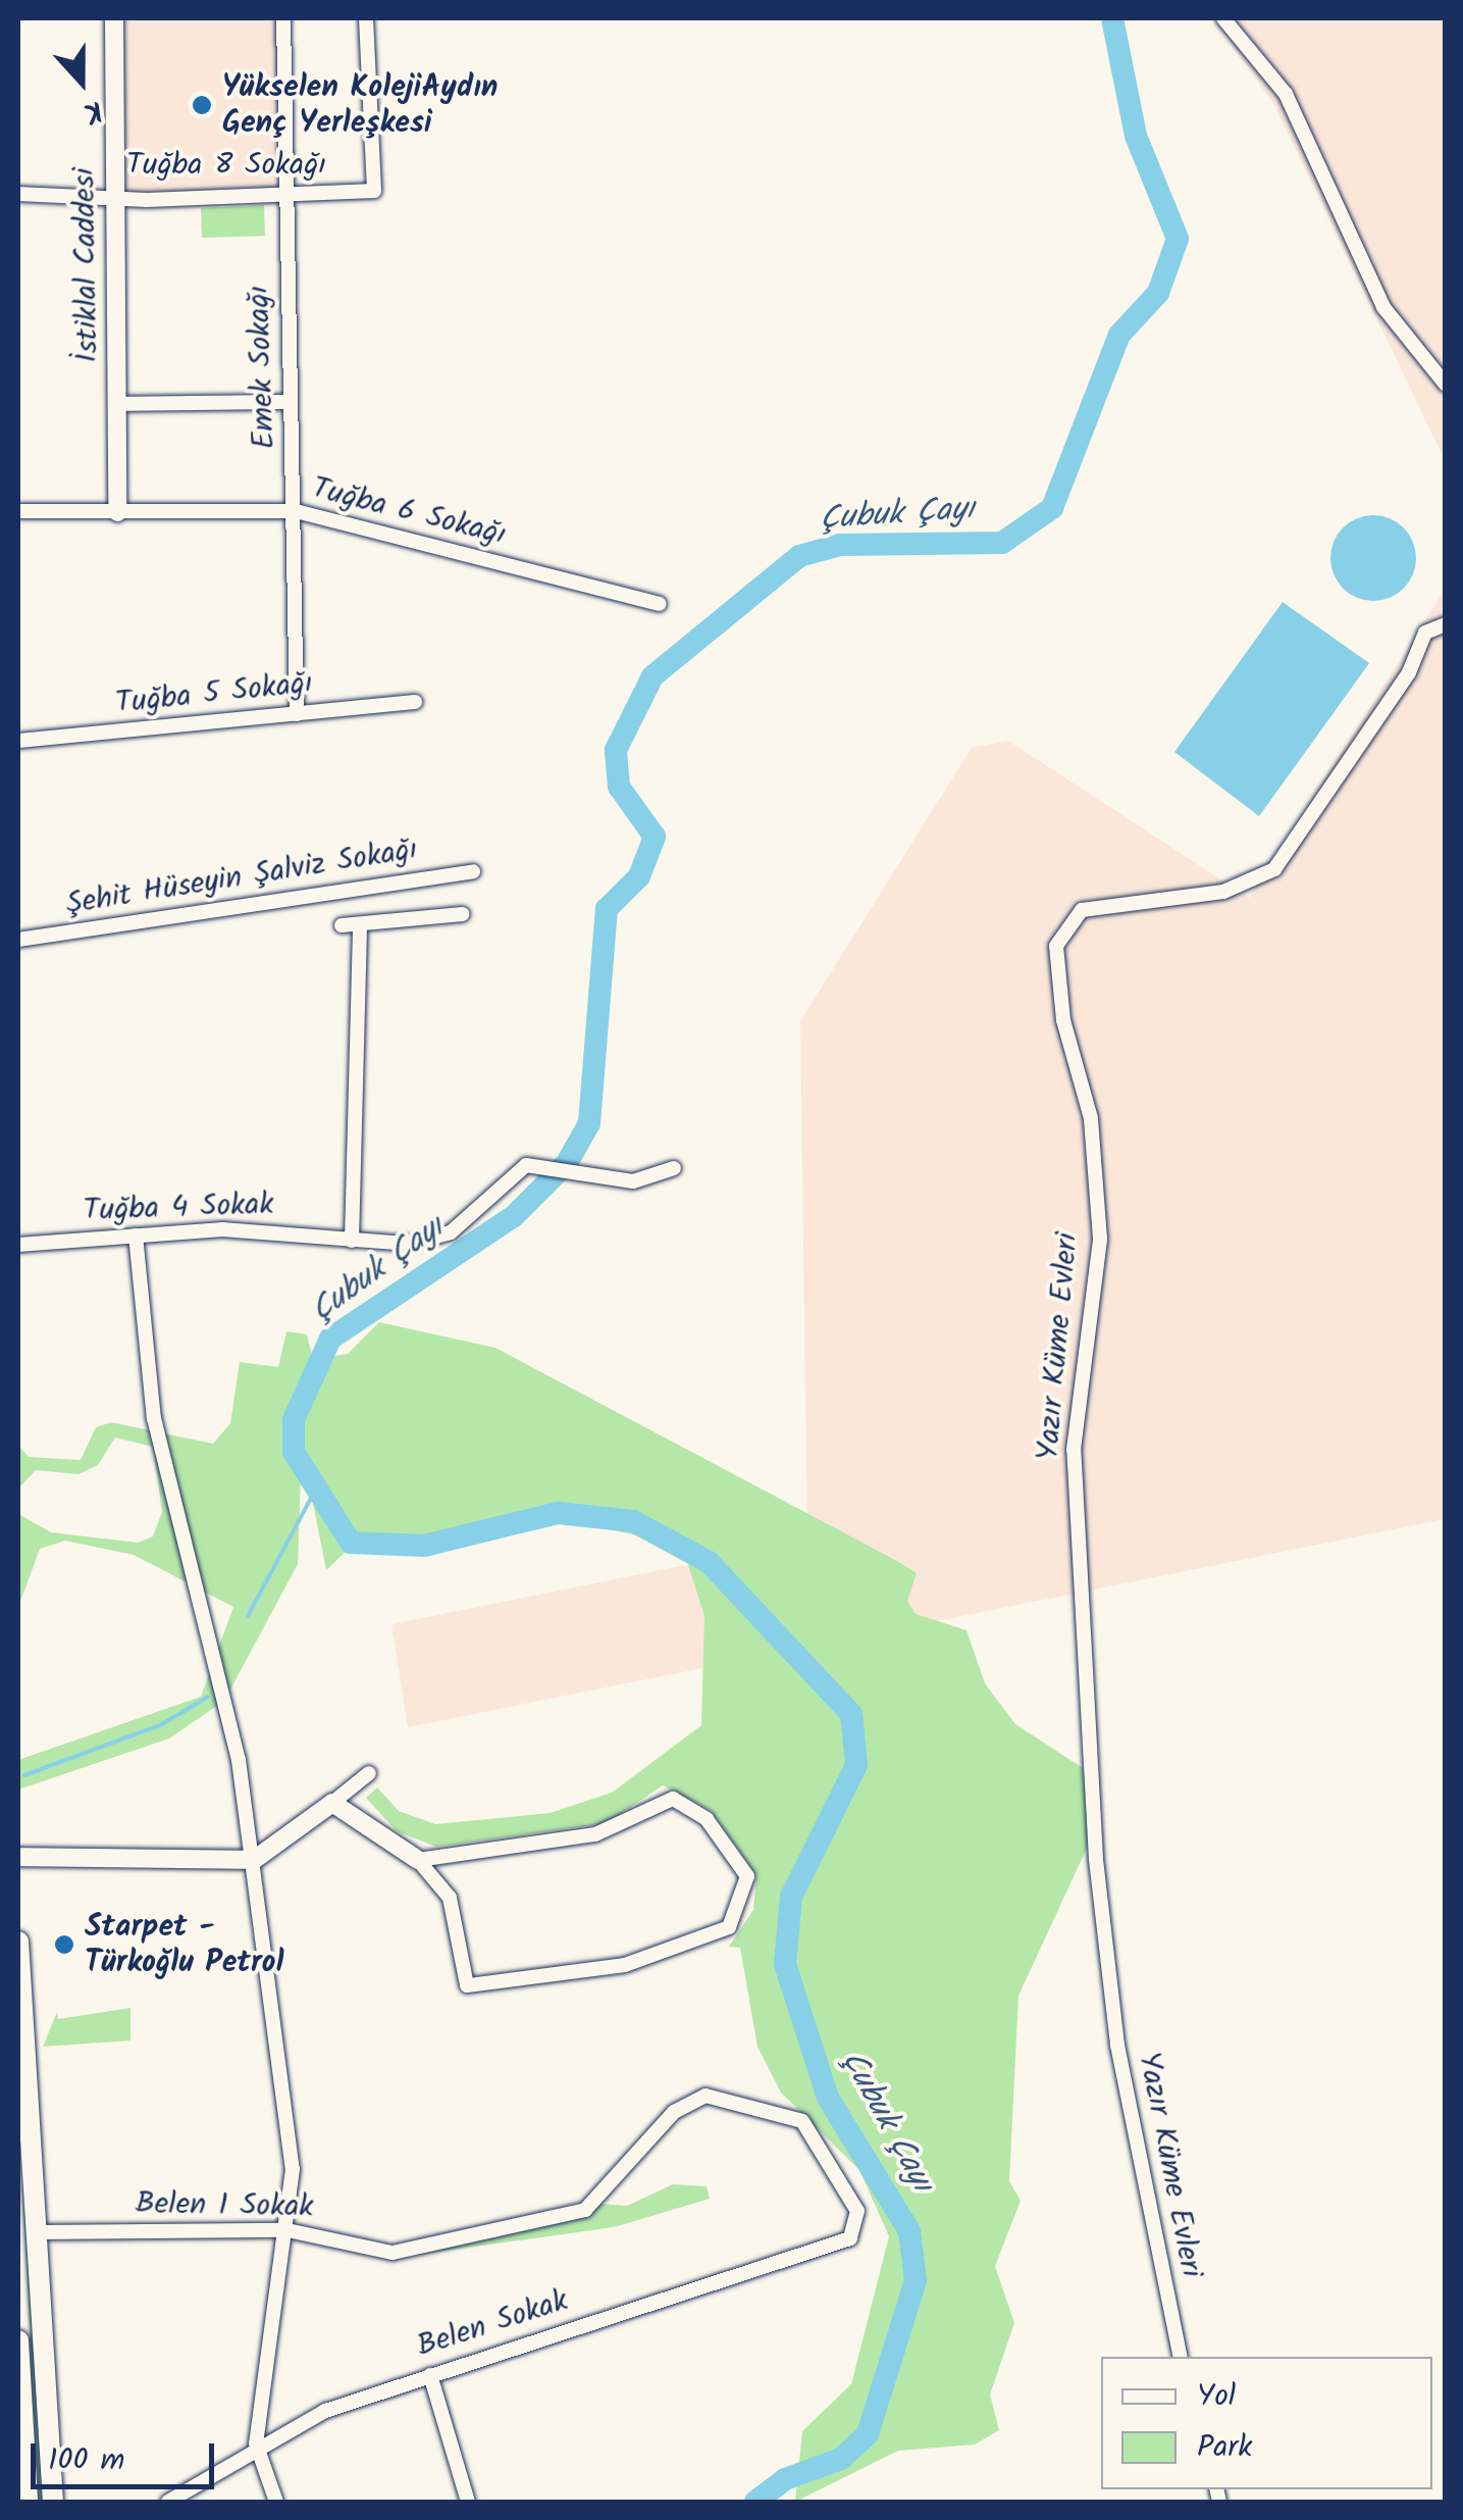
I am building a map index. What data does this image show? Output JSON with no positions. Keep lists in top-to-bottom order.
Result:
{
  "streets": {
    "street": [
      "Tuğba 8 Sokağı",
      "İstiklal Caddesi",
      "Emek Sokağı",
      "Tuğba 6 Sokağı",
      "Tuğba 5 Sokağı",
      "Şehit Hüseyin Şalviz Sokağı",
      "Tuğba 4 Sokak",
      "Yazır Küme Evleri",
      "Belen 1 Sokak",
      "Belen Sokak"
    ]
  },
  "crossings": [
    ["Tuğba 8 Sokağı", "İstiklal Caddesi"],
    ["Tuğba 8 Sokağı", "Emek Sokağı"],
    ["İstiklal Caddesi", "Tuğba 6 Sokağı"],
    ["Emek Sokağı", "Tuğba 6 Sokağı"],
    ["Emek Sokağı", "Tuğba 5 Sokağı"],
    ["Belen 1 Sokak", "Belen Sokak"]
  ],
  "water": ["Çubuk Çayı"],
  "places": ["Yükselen KolejiAydın Genç Yerleşkesi", "Starpet - Türkoğlu Petrol"],
  "legend": ["Yol", "Park"],
  "scale_bar": "100 m",
  "north": "bottom"
}
